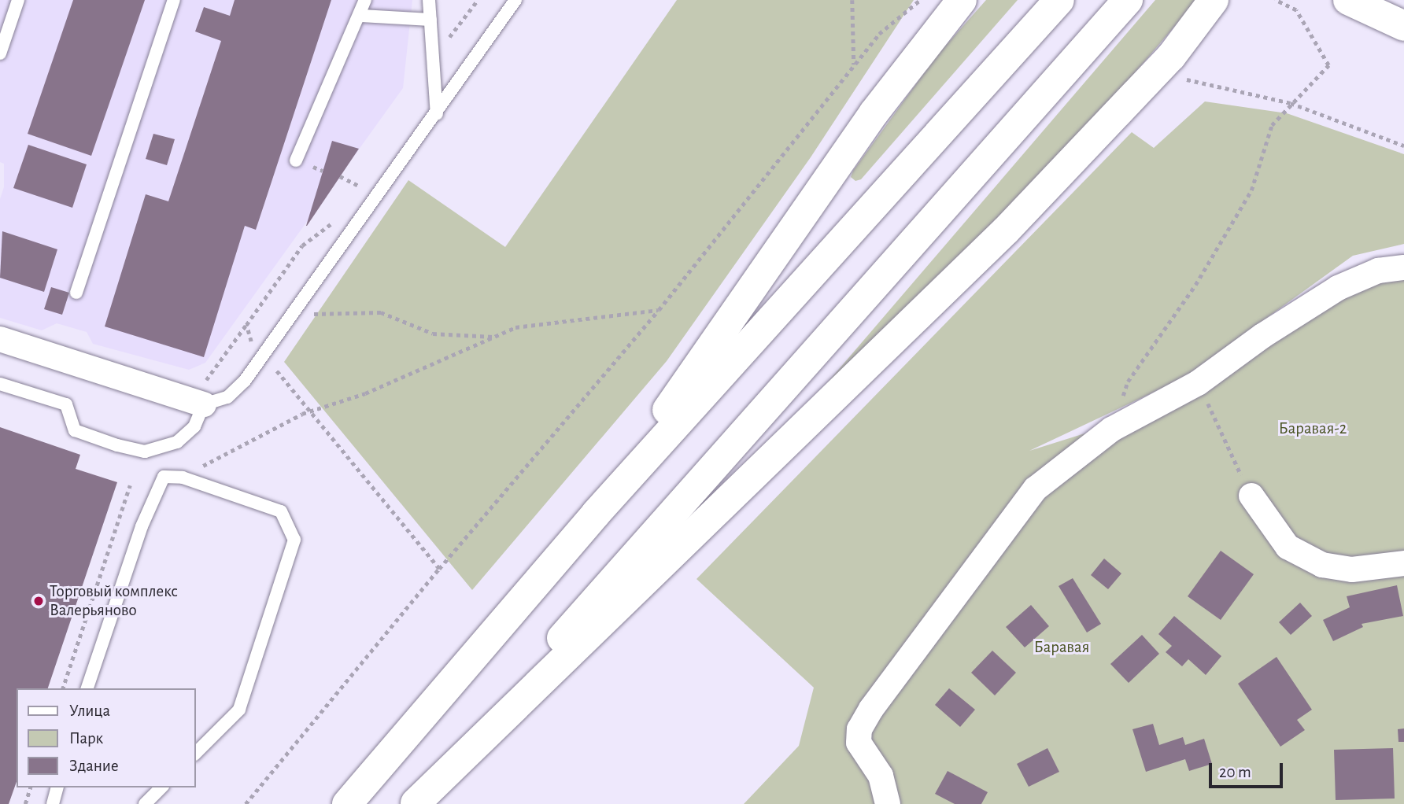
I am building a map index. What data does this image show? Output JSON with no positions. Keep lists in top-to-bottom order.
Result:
{
  "parks": ["Баравая-2", "Баравая"],
  "places": ["Торговый комплекс Валерьяново"],
  "legend": ["Улица", "Парк", "Здание"],
  "scale_bar": "20 m"
}
